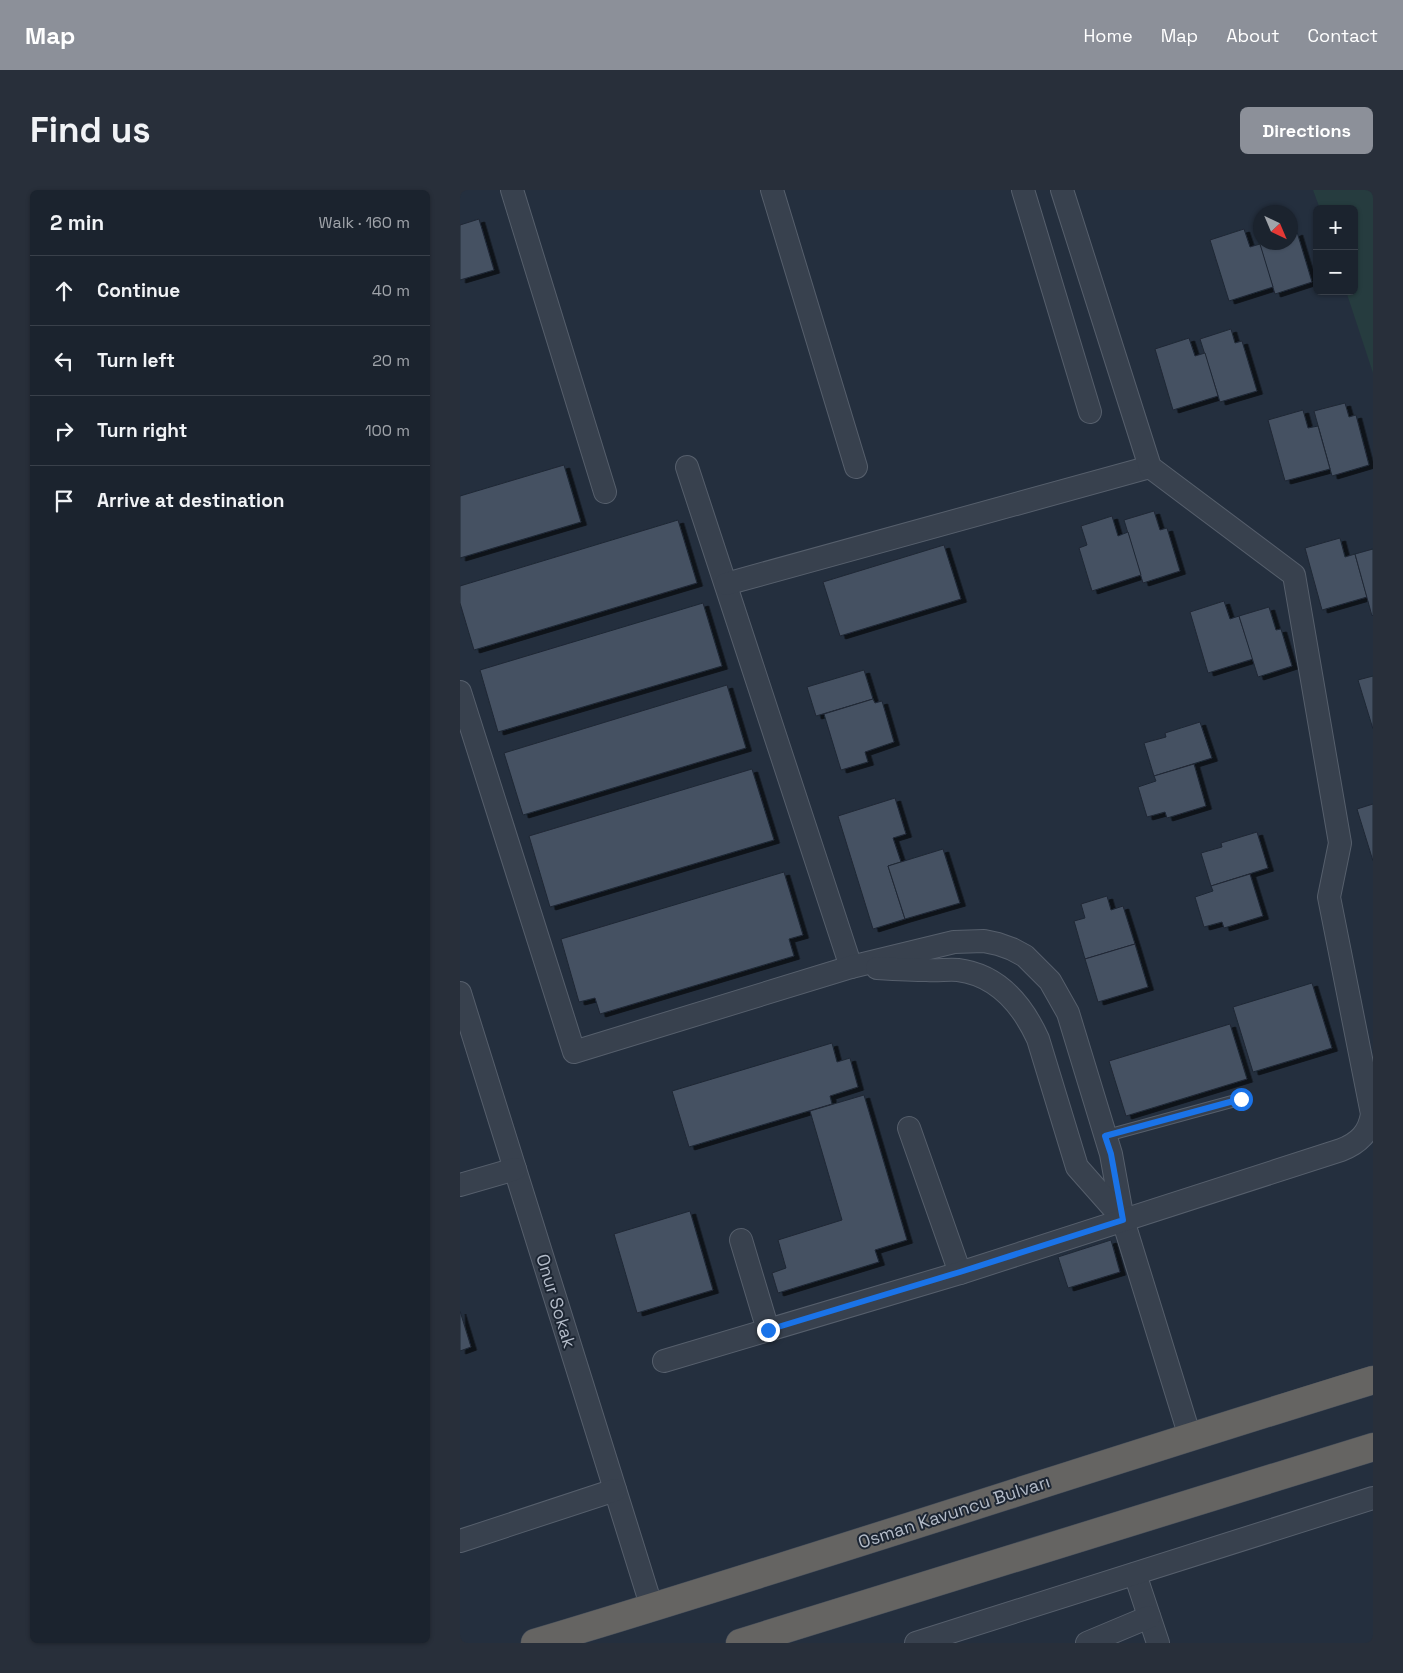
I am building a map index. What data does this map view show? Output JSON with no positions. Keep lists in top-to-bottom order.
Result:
{
  "streets": {
    "highway": ["Osman Kavuncu Bulvarı"],
    "street": ["Onur Sokak"]
  },
  "crossings": [
    ["Onur Sokak", "Osman Kavuncu Bulvarı"]
  ],
  "north": "bottom right",
  "page": {
    "header": "Map",
    "nav": [
      "Home",
      "Map",
      "About",
      "Contact"
    ],
    "buttons": "Directions",
    "title": "Find us",
    "heading": ["2 min", "Walk · 160 m"],
    "map_buttons": ["+", "−"],
    "list": [
      ["Continue", "40 m"],
      ["Turn left", "20 m"],
      ["Turn right", "100 m"],
      "Arrive at destination"
    ]
  }
}
